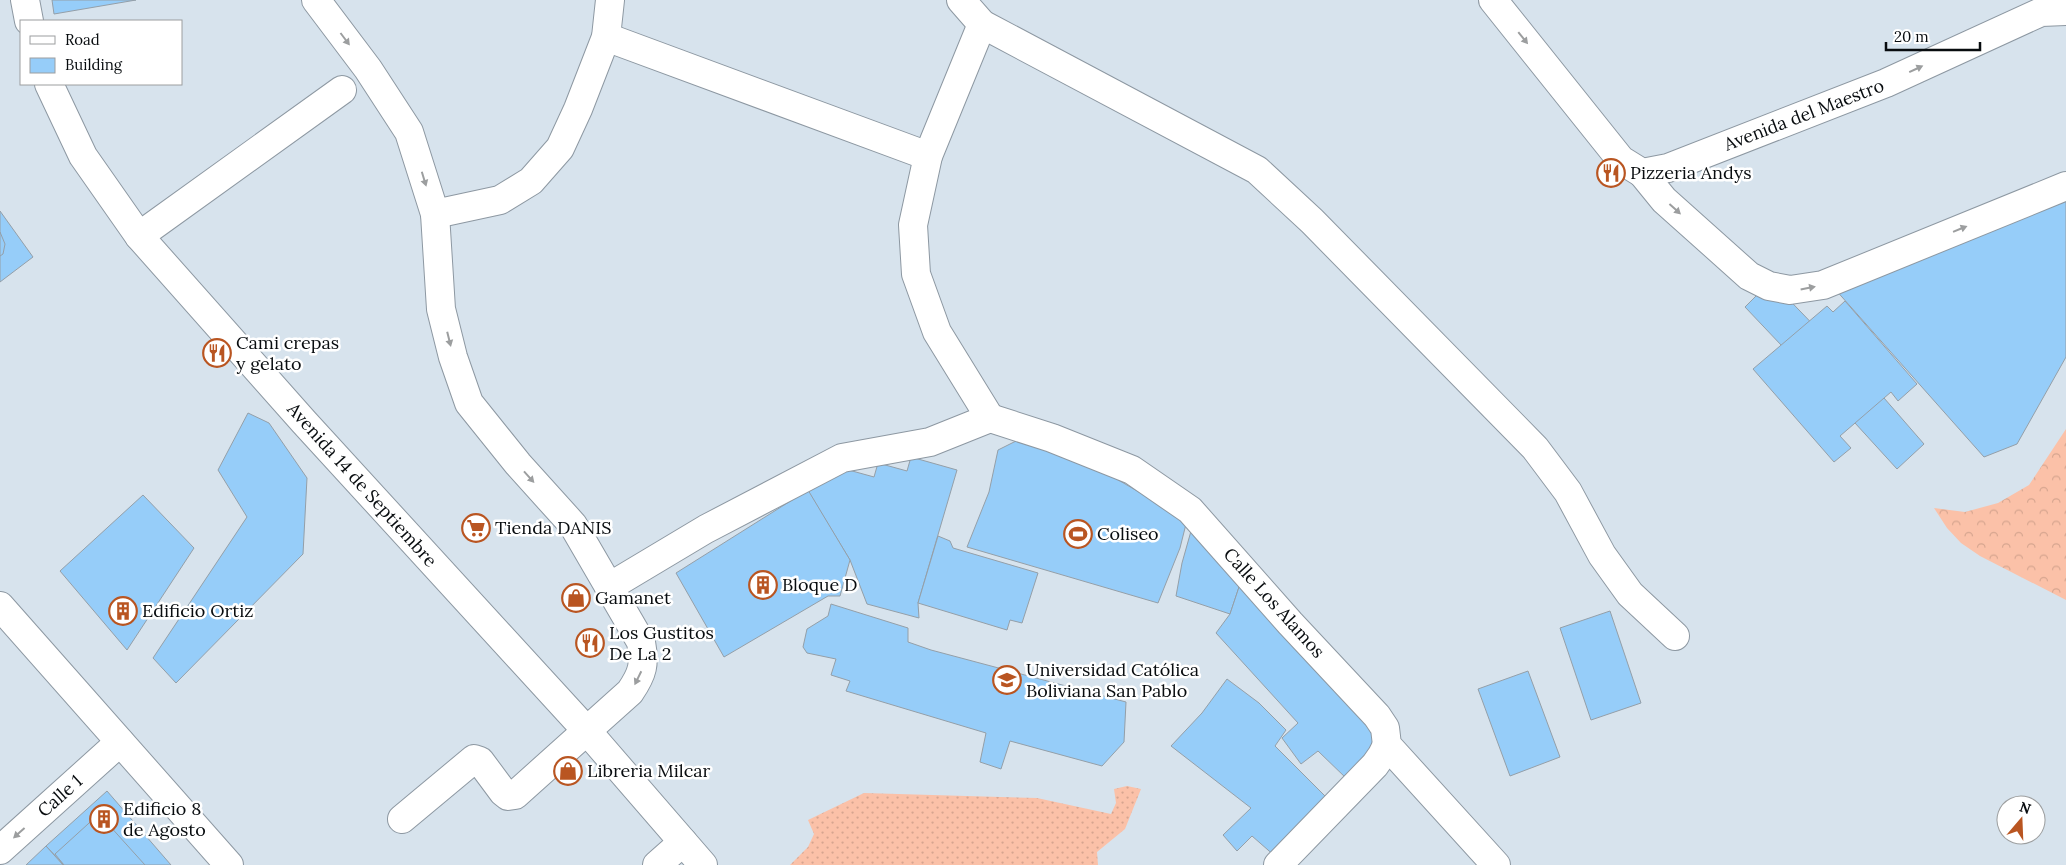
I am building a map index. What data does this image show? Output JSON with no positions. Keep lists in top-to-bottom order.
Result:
{
  "streets": {
    "street": [
      "Avenida del Maestro",
      "Avenida 14 de Septiembre",
      "Calle Los Alamos",
      "Calle 1"
    ]
  },
  "one_way": ["Avenida del Maestro", "Calle 1"],
  "places": {
    "restaurant": ["Pizzeria Andys", "Cami crepas y gelato", "Los Gustitos De La 2"],
    "supermarket": ["Tienda DANIS"],
    "sports": ["Coliseo"],
    "building": ["Bloque D", "Edificio Ortiz", "Edificio 8 de Agosto"],
    "shop": ["Gamanet", "Libreria Milcar"],
    "school or university": ["Universidad Católica Boliviana San Pablo"]
  },
  "legend": ["Road", "Building"],
  "scale_bar": "20 m",
  "north": "top"
}
